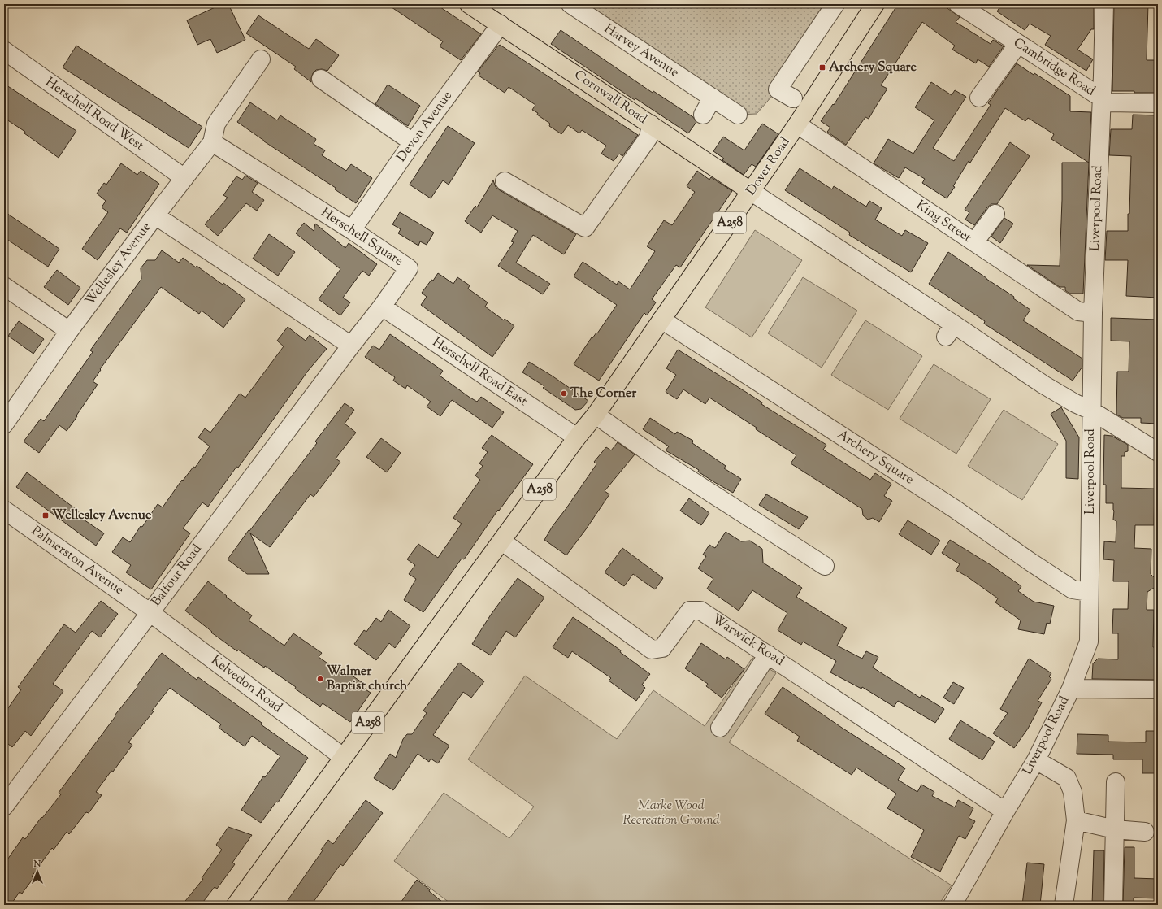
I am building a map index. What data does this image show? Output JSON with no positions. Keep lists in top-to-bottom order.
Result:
{
  "streets": {
    "main road": ["Cornwall Road", "Dover Road", "A258"],
    "street": [
      "Harvey Avenue",
      "Cambridge Road",
      "Herschell Road West",
      "Devon Avenue",
      "Liverpool Road",
      "King Street",
      "Herschell Square",
      "Wellesley Avenue",
      "Herschell Road East",
      "Archery Square",
      "Palmerston Avenue",
      "Balfour Road",
      "Warwick Road",
      "Kelvedon Road"
    ]
  },
  "crossings": [
    ["Cambridge Road", "Liverpool Road"],
    ["Cornwall Road", "Devon Avenue"],
    ["Cornwall Road", "Dover Road"],
    ["Devon Avenue", "Herschell Square"],
    ["Dover Road", "King Street"],
    ["Dover Road", "A258"],
    ["Dover Road", "Herschell Road East"],
    ["Dover Road", "Archery Square"],
    ["Liverpool Road", "King Street"],
    ["Liverpool Road", "Archery Square"],
    ["Liverpool Road", "Warwick Road"],
    ["A258", "Herschell Road East"],
    ["A258", "Warwick Road"],
    ["A258", "Kelvedon Road"],
    ["Herschell Square", "Herschell Road East"],
    ["Herschell Square", "Balfour Road"],
    ["Palmerston Avenue", "Balfour Road"],
    ["Palmerston Avenue", "Kelvedon Road"],
    ["Balfour Road", "Kelvedon Road"]
  ],
  "parks": ["Marke Wood Recreation Ground"],
  "places": {
    "transit": ["Archery Square", "Wellesley Avenue"],
    "other": ["The Corner", "Walmer Baptist church"]
  },
  "north": "top"
}
